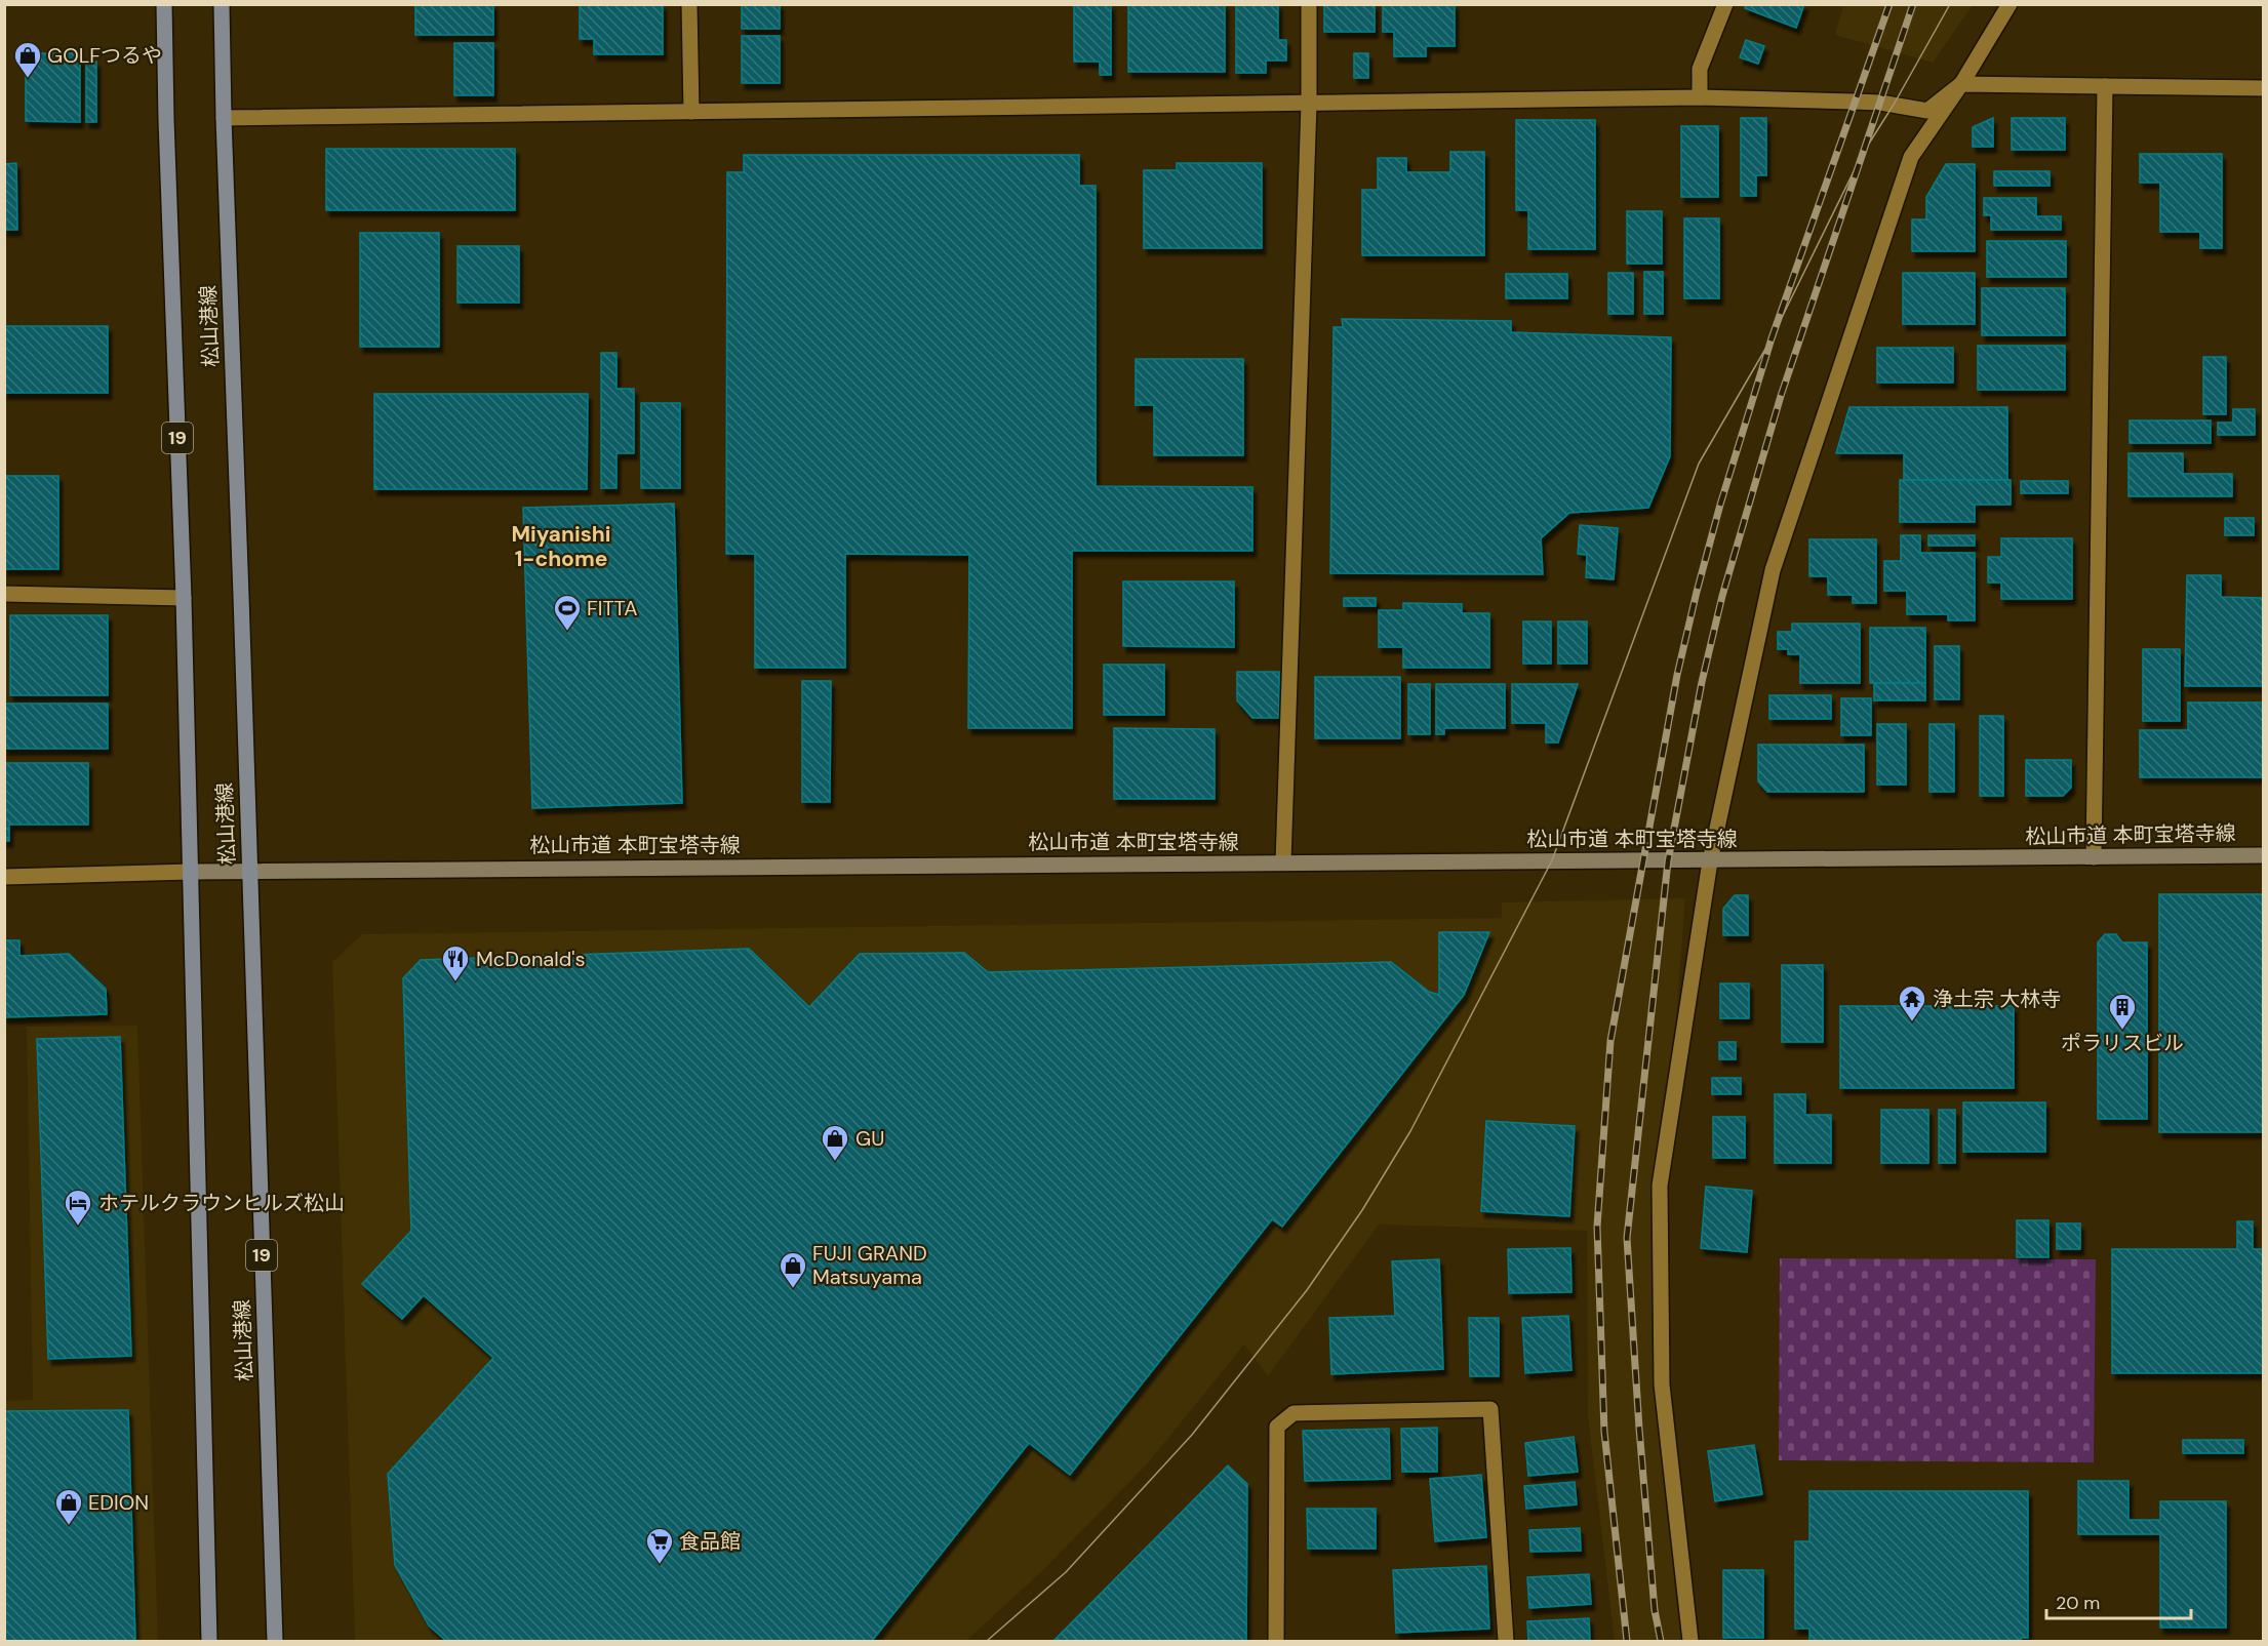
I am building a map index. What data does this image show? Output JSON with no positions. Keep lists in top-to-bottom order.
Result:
{
  "streets": {
    "main road": ["松山港線", "19"],
    "street": ["松山市道 本町宝塔寺線"]
  },
  "crossings": [
    ["松山港線", "松山市道 本町宝塔寺線"]
  ],
  "districts": ["Miyanishi 1-chome"],
  "places": {
    "shop": [
      "GOLFつるや",
      "GU",
      "FUJI GRAND Matsuyama",
      "EDION"
    ],
    "sports": ["FITTA"],
    "restaurant": ["McDonald's"],
    "temple": ["浄土宗 大林寺"],
    "building": ["ポラリスビル"],
    "hotel": ["ホテルクラウンヒルズ松山"],
    "supermarket": ["食品館"]
  },
  "scale_bar": "20 m"
}
